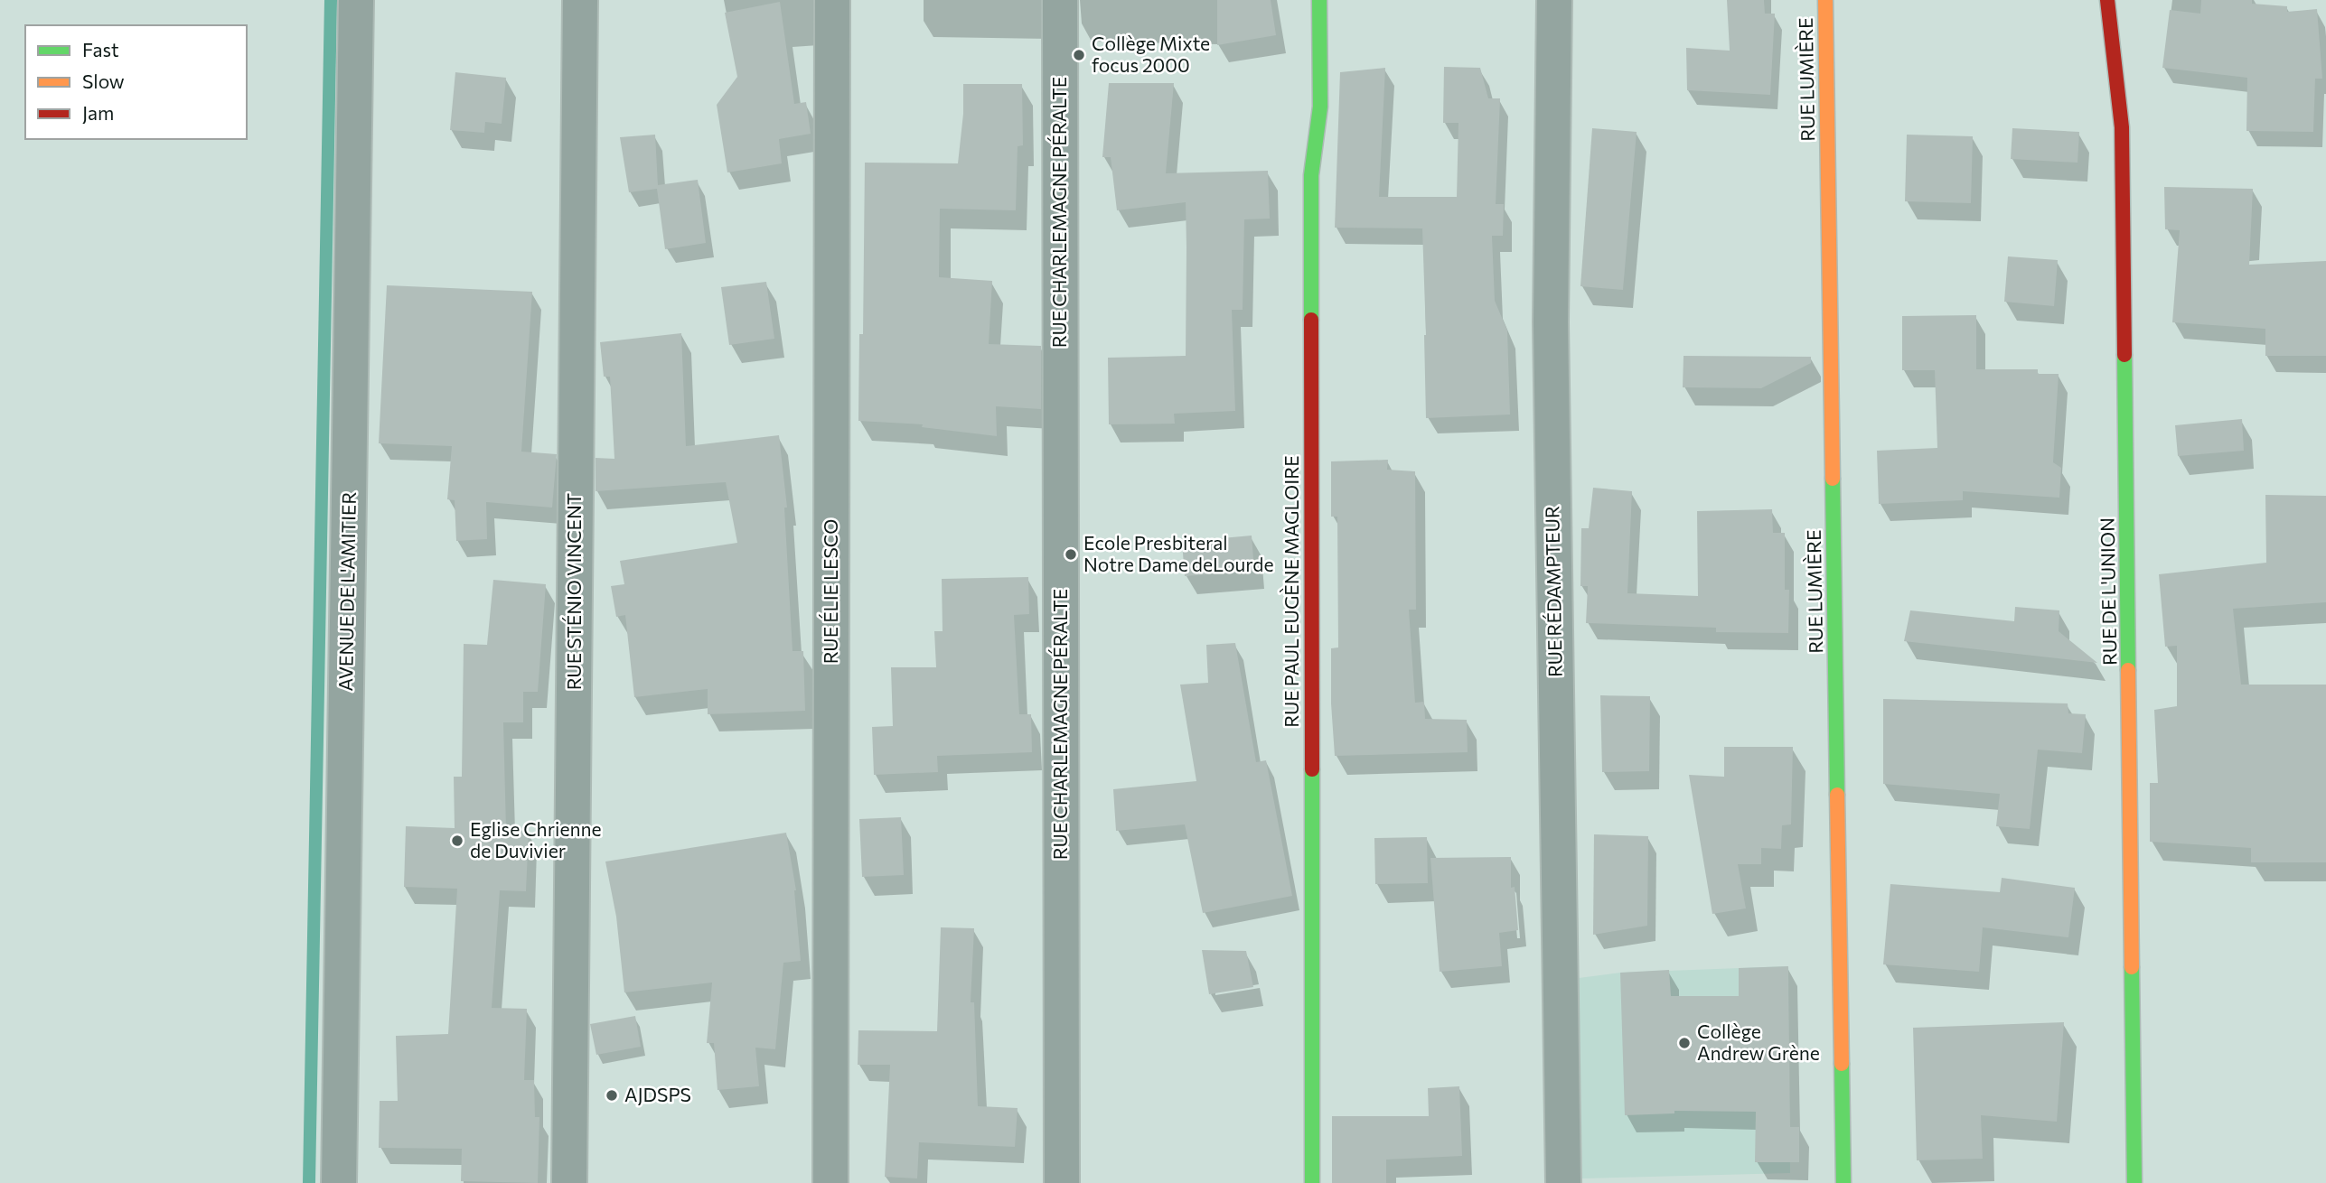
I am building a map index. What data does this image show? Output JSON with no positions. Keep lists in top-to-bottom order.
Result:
{
  "streets": {
    "street": [
      "RUE LUMIÈRE",
      "RUE CHARLEMAGNE PÉRALTE",
      "AVENUE DE L'AMITIER",
      "RUE STÉNIO VINCENT",
      "RUE ÉLIE LESCO",
      "RUE PAUL EUGÈNE MAGLOIRE",
      "RUE RÉDAMPTEUR",
      "RUE DE L'UNION"
    ]
  },
  "places": [
    "Collège Mixte focus 2000",
    "Ecole Presbiteral Notre Dame deLourde",
    "Eglise Chrienne de Duvivier",
    "Collège Andrew Grène",
    "AJDSPS"
  ],
  "legend": ["Fast", "Slow", "Jam"]
}
